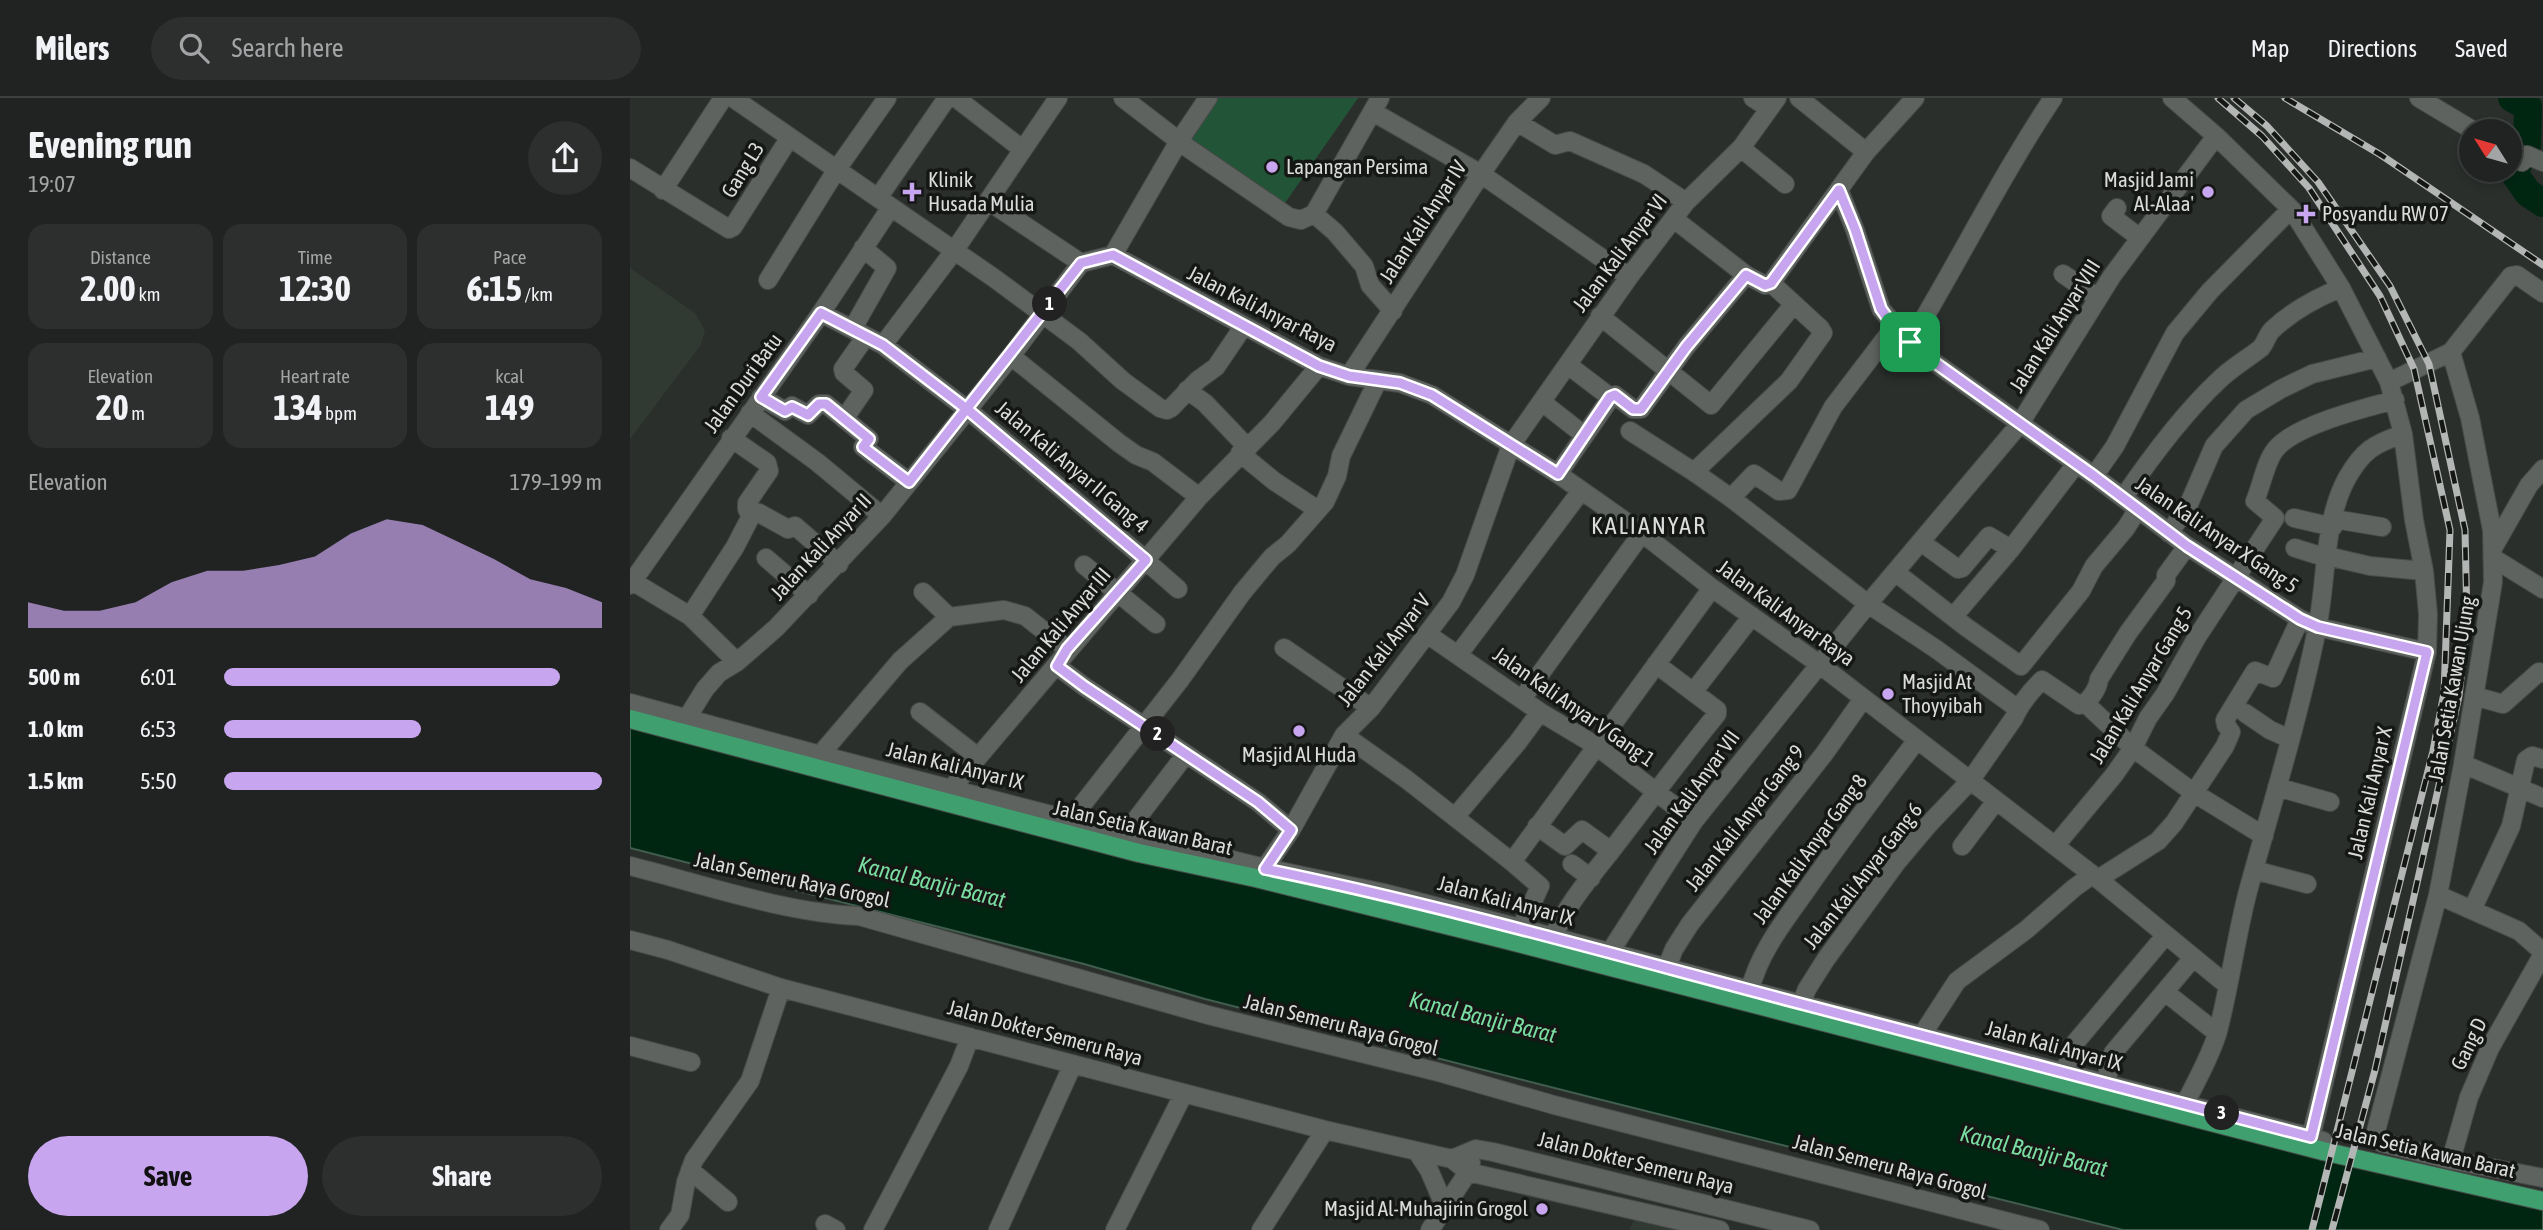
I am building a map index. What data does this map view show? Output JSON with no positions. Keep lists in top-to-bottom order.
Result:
{
  "streets": {
    "main road": ["Jalan Setia Kawan Barat"],
    "street": [
      "Gang L3",
      "Jalan Kali Anyar IV",
      "Jalan Kali Anyar VI",
      "Jalan Kali Anyar Raya",
      "Jalan Kali Anyar VIII",
      "Jalan Duri Batu",
      "Jalan Kali Anyar II Gang 4",
      "Jalan Kali Anyar X Gang 5",
      "Jalan Kali Anyar II",
      "Jalan Kali Anyar III",
      "Jalan Kali Anyar V",
      "Jalan Kali Anyar Gang 5",
      "Jalan Setia Kawan Ujung",
      "Jalan Kali Anyar V Gang 1",
      "Jalan Kali Anyar IX",
      "Jalan Kali Anyar VII",
      "Jalan Kali Anyar X",
      "Jalan Kali Anyar Gang 9",
      "Jalan Kali Anyar Gang 8",
      "Jalan Kali Anyar Gang 6",
      "Jalan Semeru Raya Grogol",
      "Jalan Dokter Semeru Raya",
      "Gang D"
    ]
  },
  "crossings": [
    ["Jalan Kali Anyar IV", "Jalan Kali Anyar Raya"],
    ["Jalan Kali Anyar VI", "Jalan Kali Anyar Raya"],
    ["Jalan Kali Anyar VI", "Jalan Kali Anyar V"],
    ["Jalan Kali Anyar Raya", "Jalan Kali Anyar VIII"],
    ["Jalan Kali Anyar Raya", "Jalan Kali Anyar III"],
    ["Jalan Kali Anyar Raya", "Jalan Kali Anyar V"],
    ["Jalan Kali Anyar Raya", "Jalan Kali Anyar Gang 5"],
    ["Jalan Kali Anyar Raya", "Jalan Kali Anyar VII"],
    ["Jalan Kali Anyar Raya", "Jalan Kali Anyar Gang 9"],
    ["Jalan Kali Anyar Raya", "Jalan Kali Anyar Gang 8"],
    ["Jalan Kali Anyar Raya", "Jalan Kali Anyar Gang 6"],
    ["Jalan Kali Anyar VIII", "Jalan Kali Anyar X Gang 5"],
    ["Jalan Kali Anyar VIII", "Jalan Kali Anyar VII"],
    ["Jalan Kali Anyar VIII", "Jalan Kali Anyar X"],
    ["Jalan Duri Batu", "Jalan Kali Anyar II Gang 4"],
    ["Jalan Kali Anyar II Gang 4", "Jalan Kali Anyar II"],
    ["Jalan Kali Anyar II Gang 4", "Jalan Kali Anyar III"],
    ["Jalan Kali Anyar X Gang 5", "Jalan Kali Anyar Gang 5"],
    ["Jalan Kali Anyar X Gang 5", "Jalan Kali Anyar X"],
    ["Jalan Kali Anyar II", "Jalan Kali Anyar IX"],
    ["Jalan Kali Anyar III", "Jalan Kali Anyar IX"],
    ["Jalan Kali Anyar V", "Jalan Kali Anyar V Gang 1"],
    ["Jalan Kali Anyar V", "Jalan Kali Anyar IX"],
    ["Jalan Kali Anyar Gang 5", "Jalan Kali Anyar X"],
    ["Jalan Setia Kawan Ujung", "Jalan Setia Kawan Barat"],
    ["Jalan Kali Anyar V Gang 1", "Jalan Kali Anyar VII"],
    ["Jalan Kali Anyar IX", "Jalan Kali Anyar VII"],
    ["Jalan Kali Anyar IX", "Jalan Kali Anyar X"],
    ["Jalan Kali Anyar IX", "Jalan Kali Anyar Gang 9"],
    ["Jalan Kali Anyar IX", "Jalan Setia Kawan Barat"],
    ["Jalan Kali Anyar IX", "Jalan Kali Anyar Gang 8"],
    ["Jalan Kali Anyar IX", "Jalan Kali Anyar Gang 6"],
    ["Jalan Kali Anyar X", "Jalan Setia Kawan Barat"],
    ["Jalan Setia Kawan Barat", "Gang D"]
  ],
  "districts": ["KALIANYAR"],
  "water": ["Kanal Banjir Barat"],
  "places": {
    "other": [
      "Lapangan Persima",
      "Masjid Jami Al-Alaa'",
      "Masjid At Thoyyibah",
      "Masjid Al Huda",
      "Masjid Al-Muhajirin Grogol"
    ],
    "health": ["Klinik Husada Mulia", "Posyandu RW 07"]
  },
  "north": "top left",
  "page": {
    "header": "Milers",
    "search": "Search here",
    "nav": ["Map", "Directions", "Saved"],
    "heading": ["Evening run", "19:07"],
    "stats": [
      ["Distance", "2.00 km"],
      ["Time", "12:30"],
      ["Pace", "6:15 /km"],
      ["Elevation", "20 m"],
      ["Heart rate", "134 bpm"],
      ["kcal", "149"]
    ],
    "pins": ["1", "2", "3"],
    "chart": ["Elevation", "179–199 m"],
    "list": [
      {
        "name": "500 m",
        "note": "6:01"
      },
      {
        "name": "1.0 km",
        "note": "6:53"
      },
      {
        "name": "1.5 km",
        "note": "5:50"
      }
    ],
    "buttons": ["Save", "Share"]
  }
}
